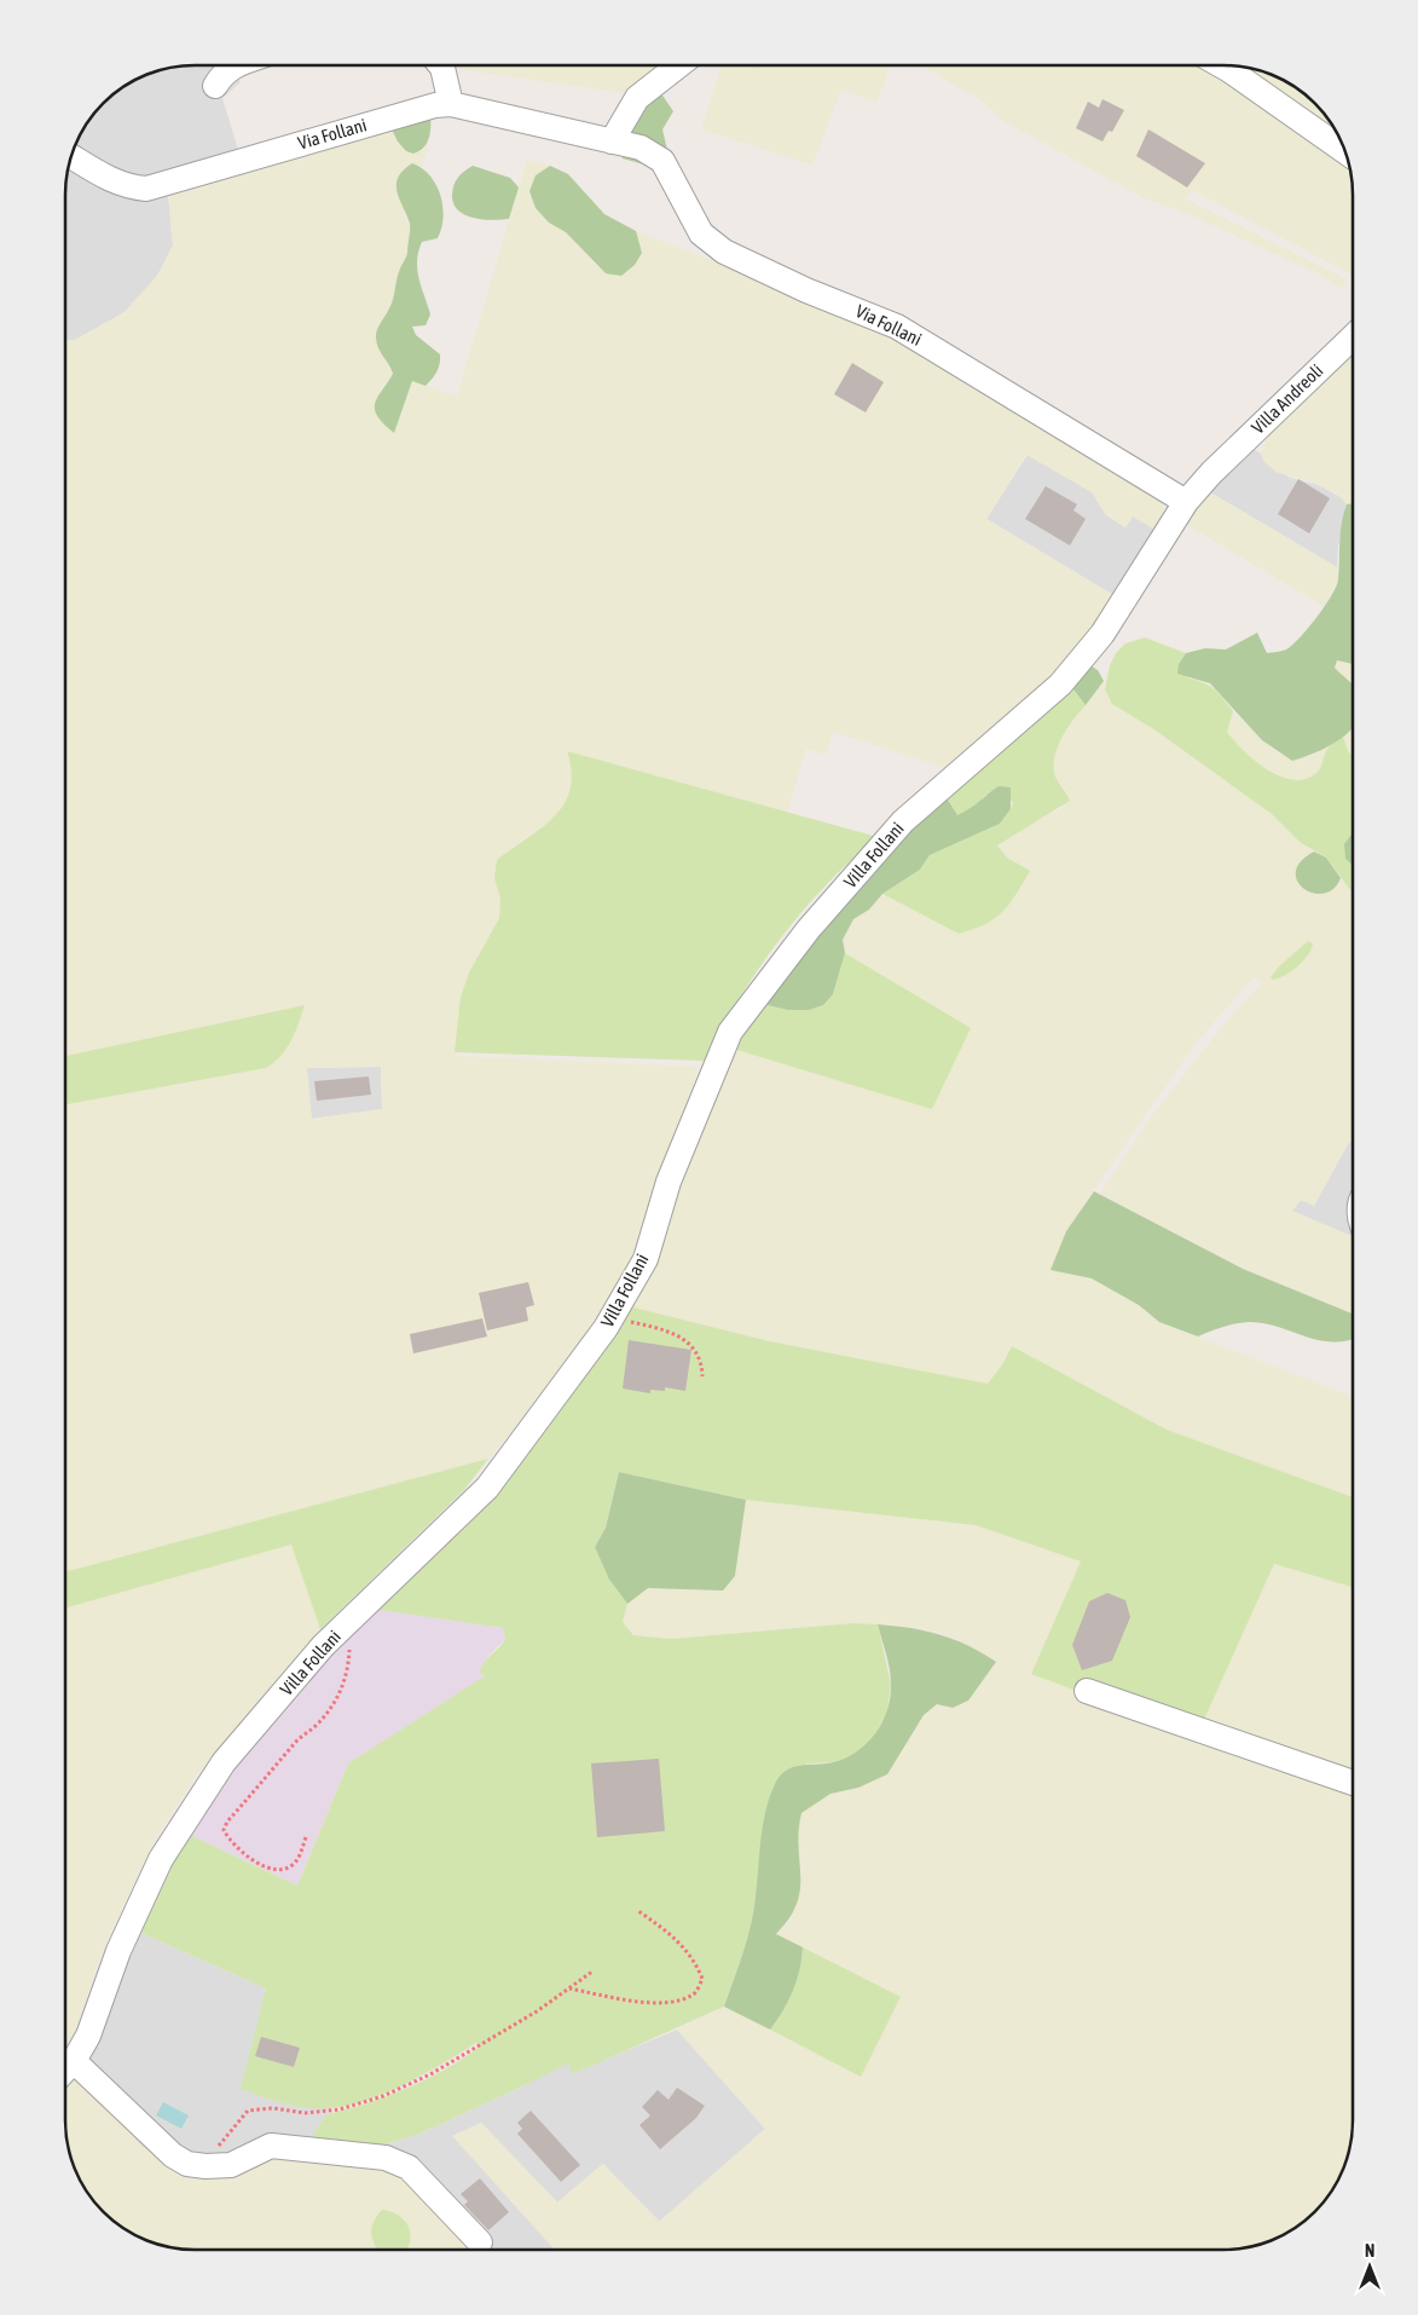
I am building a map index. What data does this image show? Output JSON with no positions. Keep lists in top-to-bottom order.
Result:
{
  "streets": {
    "street": ["Via Follani", "Villa Andreoli", "Villa Follani"]
  },
  "crossings": [
    ["Via Follani", "Villa Follani"],
    ["Villa Andreoli", "Villa Follani"]
  ],
  "north": "top"
}
